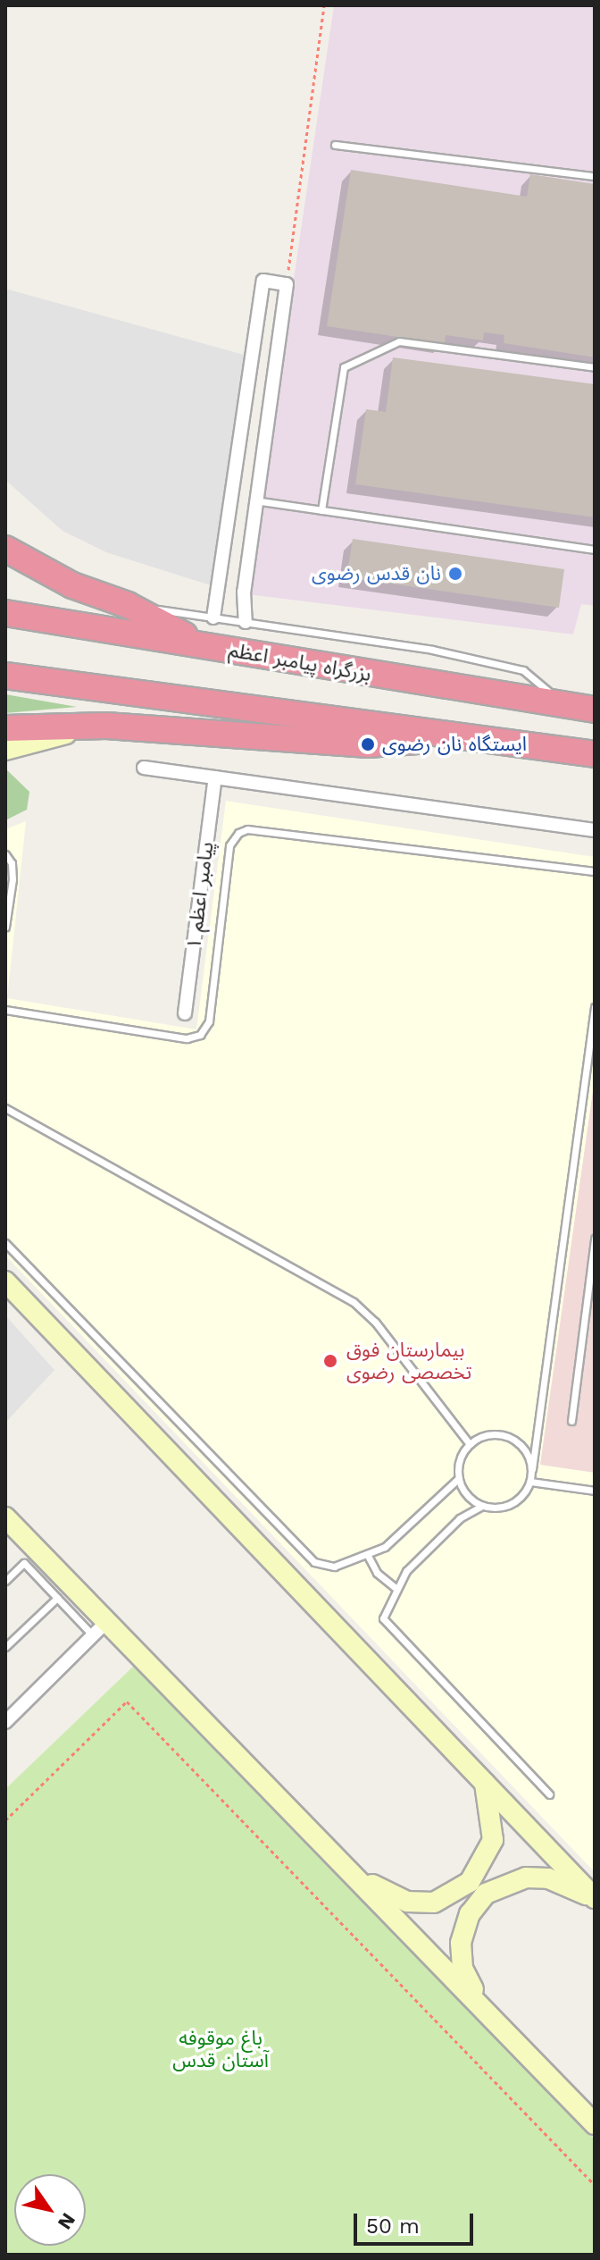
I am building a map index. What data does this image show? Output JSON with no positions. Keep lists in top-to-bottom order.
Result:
{
  "streets": {
    "highway": ["بزرگراه پیامبر اعظم"],
    "street": ["پیامبر اعظم ۱"]
  },
  "parks": ["باغ موقوفه آستان قدس"],
  "places": ["نان قدس رضوی", "ایستگاه نان رضوی", "بیمارستان فوق تخصصی رضوی"],
  "scale_bar": "50 m",
  "north": "bottom right"
}
